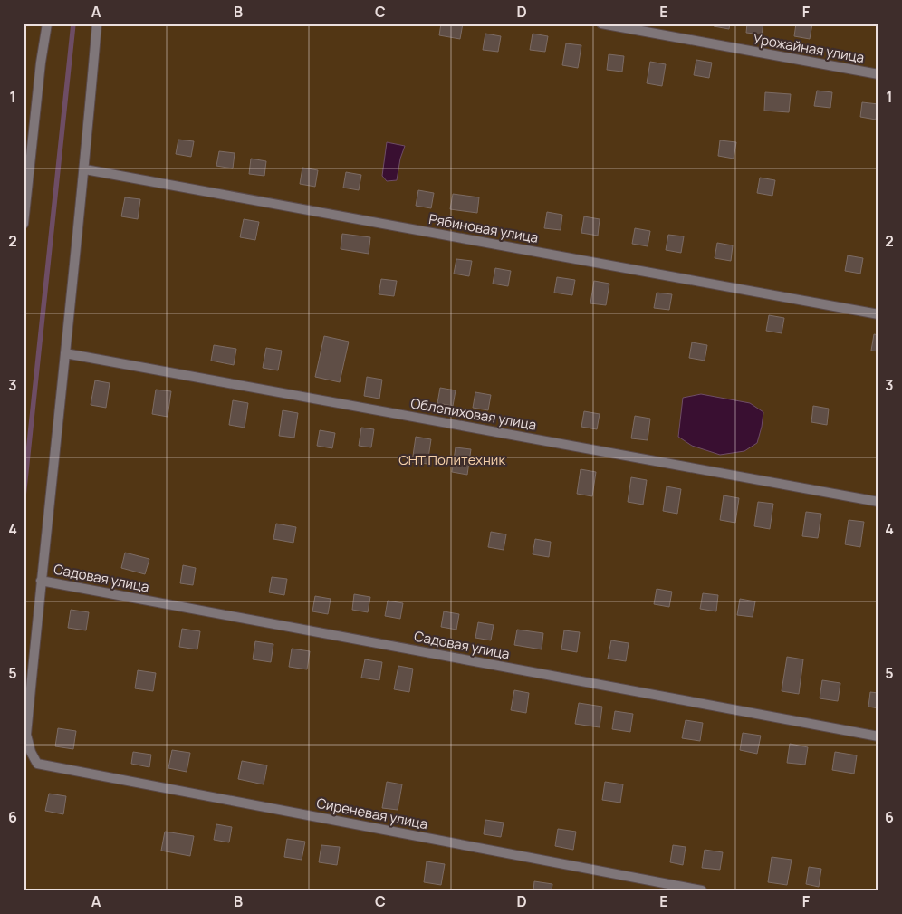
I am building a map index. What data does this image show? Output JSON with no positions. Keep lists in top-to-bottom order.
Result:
{
  "streets": {
    "lane": [
      "Урожайная улица",
      "Рябиновая улица",
      "Облепиховая улица",
      "Садовая улица",
      "Сиреневая улица"
    ]
  },
  "crossings": [
    ["Садовая улица", "Сиреневая улица"]
  ],
  "parks": ["СНТ Политехник"],
  "grid": {
    "columns": [
      "A",
      "B",
      "C",
      "D",
      "E",
      "F"
    ],
    "rows": [
      "1",
      "2",
      "3",
      "4",
      "5",
      "6"
    ]
  }
}
